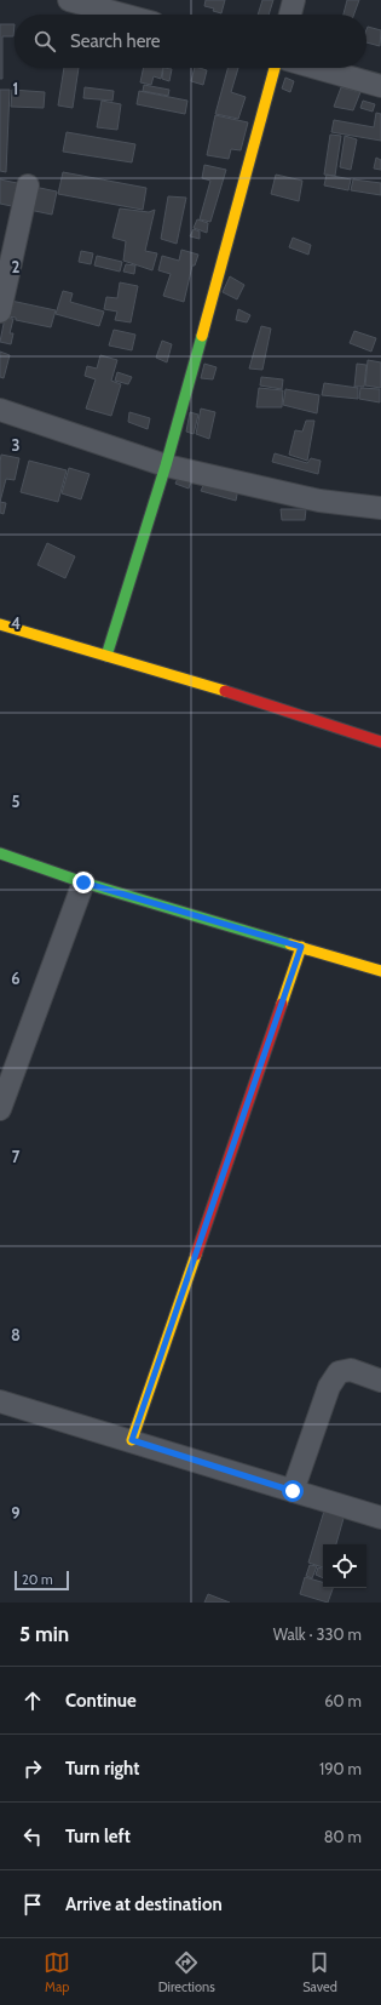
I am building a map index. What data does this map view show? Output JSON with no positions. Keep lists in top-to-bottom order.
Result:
{
  "scale_bar": "20 m",
  "page": {
    "search": "Search here",
    "scale": "20 m",
    "heading": ["5 min", "Walk · 330 m"],
    "list": [
      ["Continue", "60 m"],
      ["Turn right", "190 m"],
      ["Turn left", "80 m"],
      "Arrive at destination"
    ],
    "nav": ["Map", "Directions", "Saved"]
  },
  "grid": {
    "rows": [
      "1",
      "2",
      "3",
      "4",
      "5",
      "6",
      "7",
      "8",
      "9"
    ]
  }
}
